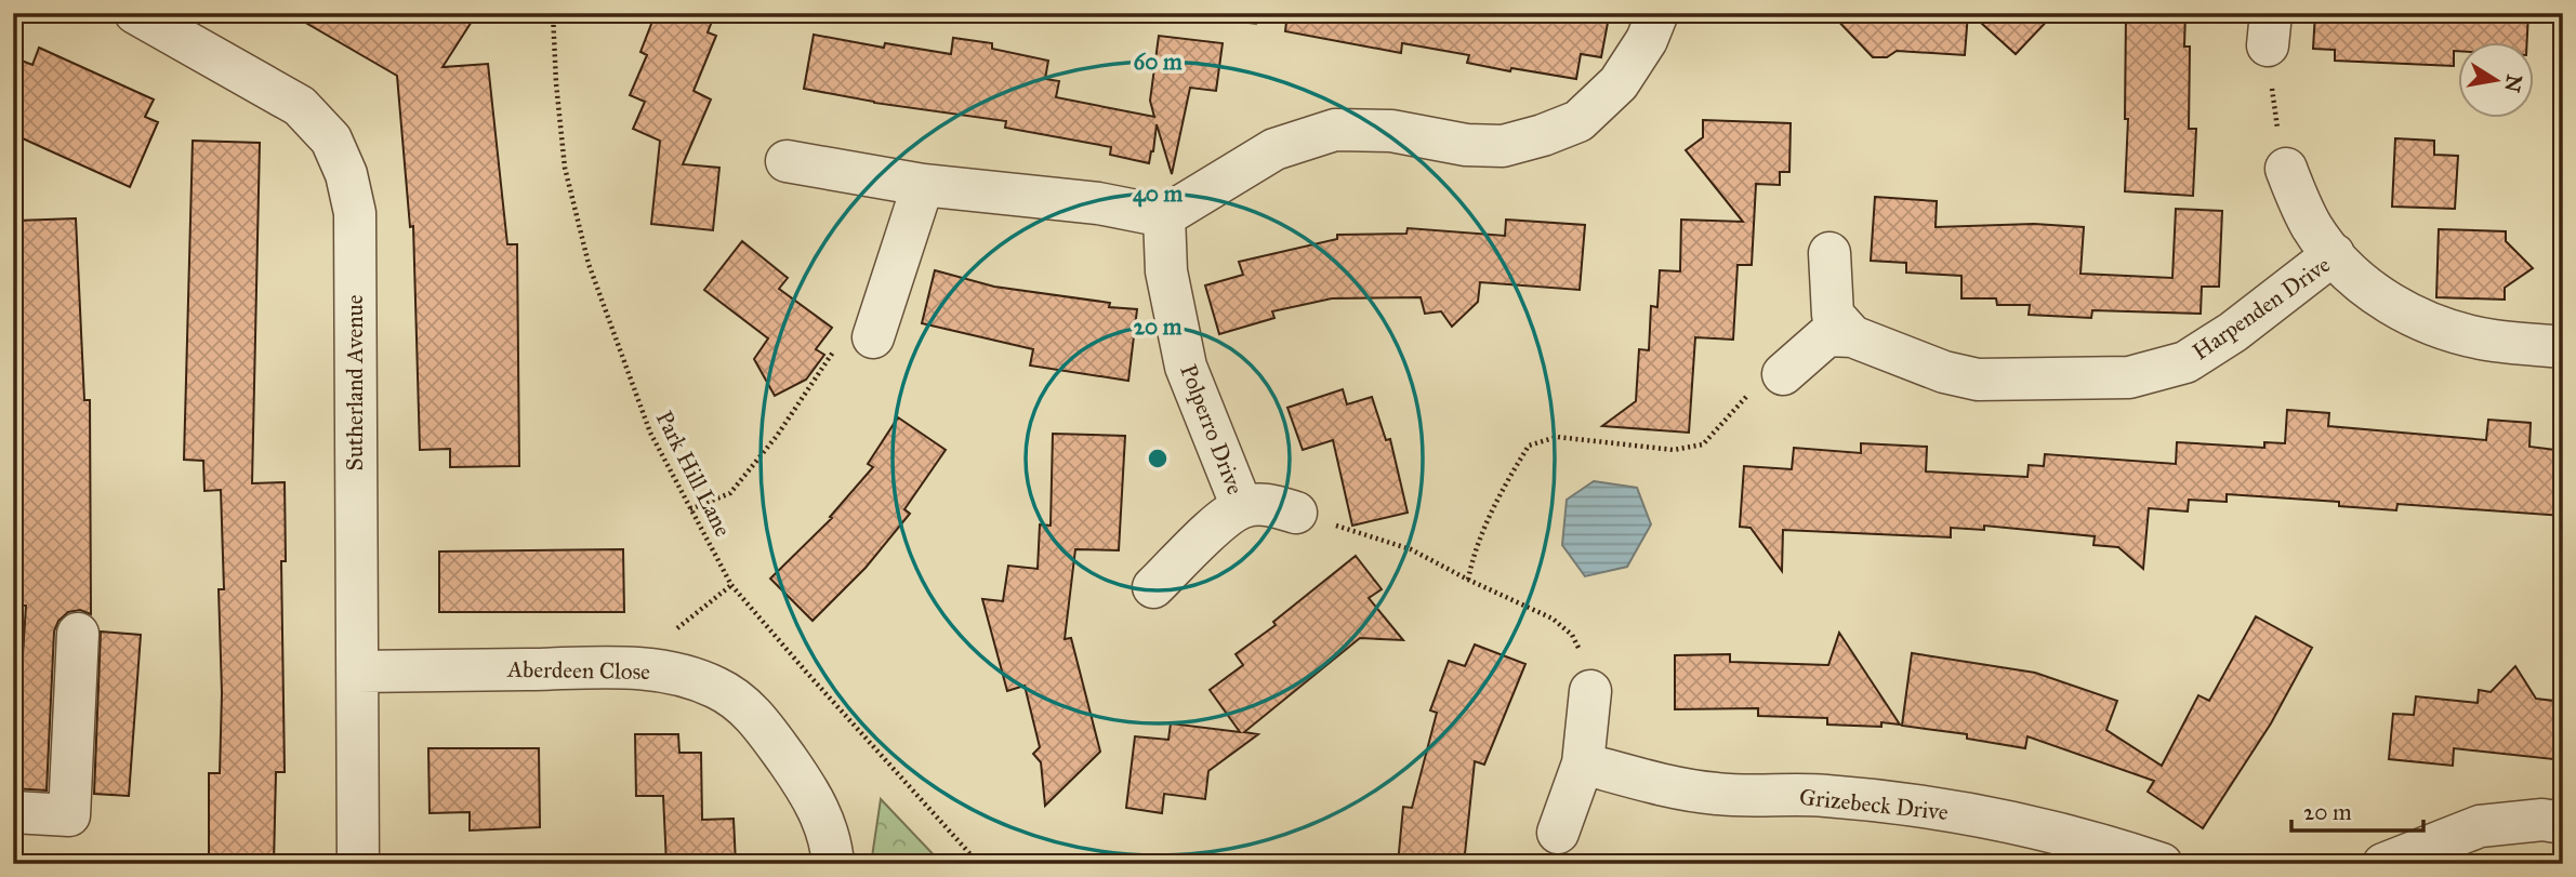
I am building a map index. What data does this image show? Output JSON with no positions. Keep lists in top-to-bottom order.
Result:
{
  "streets": {
    "street": [
      "Harpenden Drive",
      "Sutherland Avenue",
      "Polperro Drive",
      "Aberdeen Close",
      "Grizebeck Drive"
    ],
    "path": ["Park Hill Lane"]
  },
  "crossings": [
    ["Sutherland Avenue", "Aberdeen Close"]
  ],
  "scale_bar": "20 m",
  "north": "right",
  "rings": ["60 m", "40 m", "20 m"]
}
